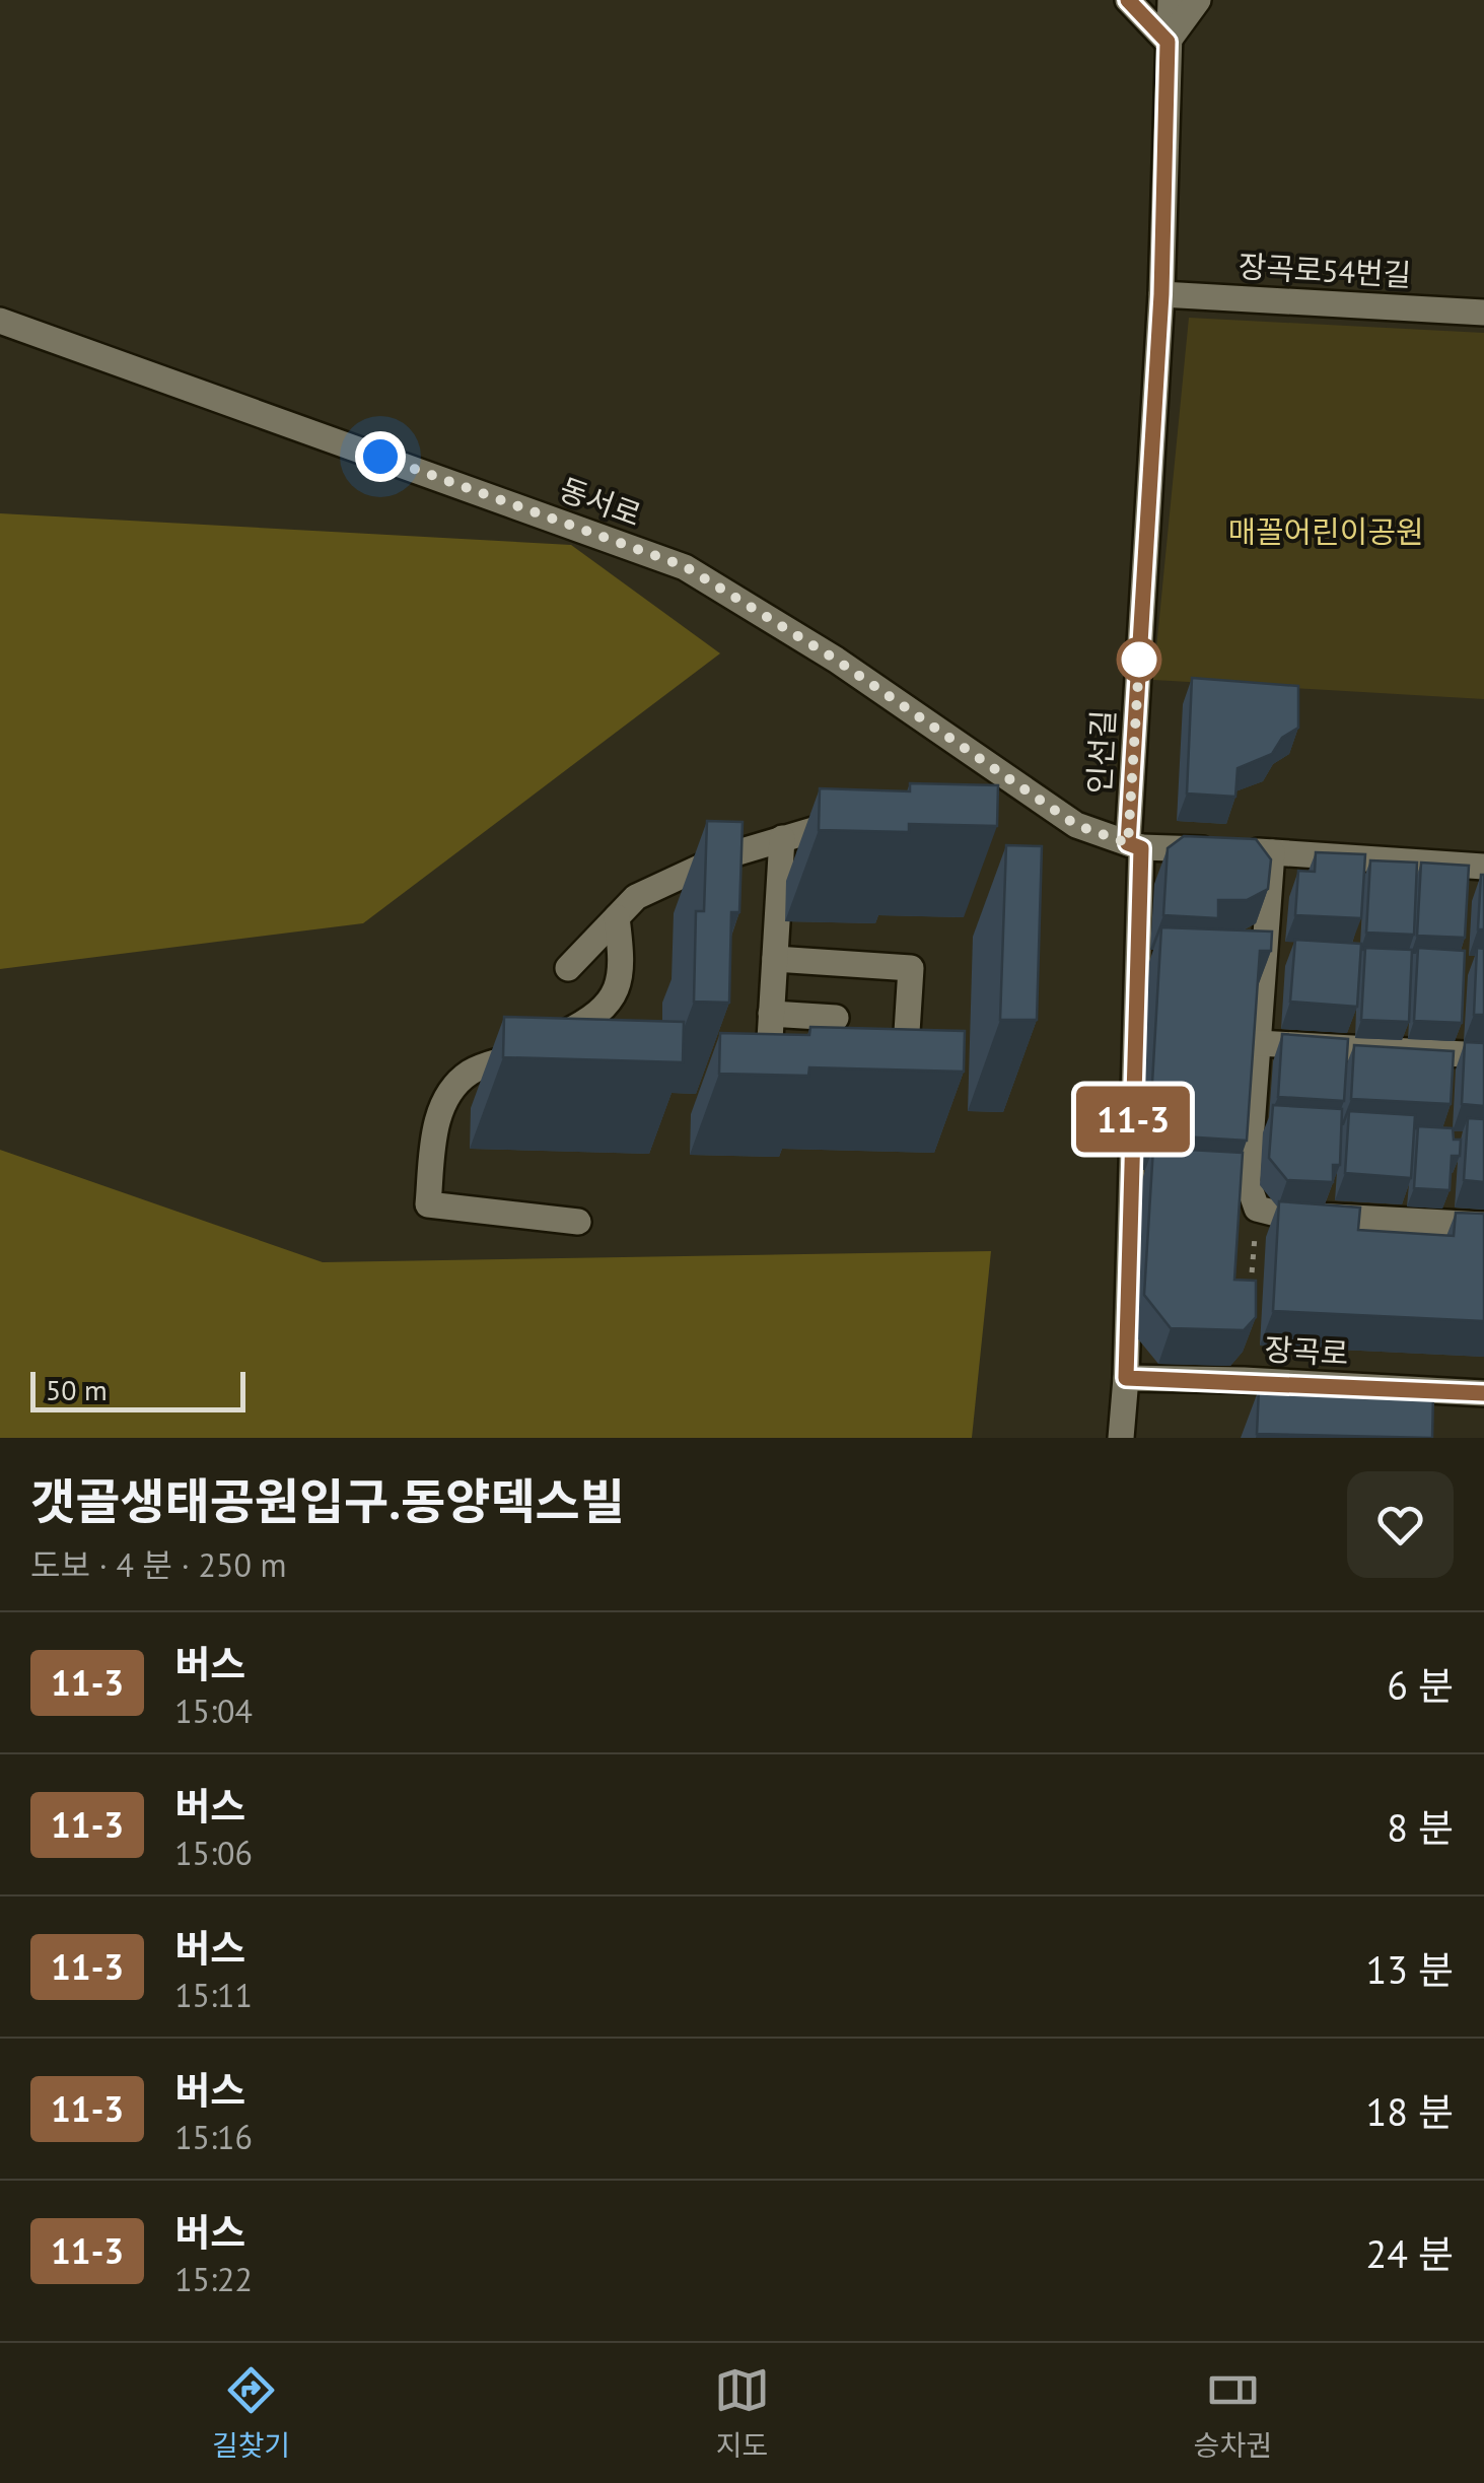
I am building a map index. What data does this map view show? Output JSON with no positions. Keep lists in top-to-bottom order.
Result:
{
  "streets": {
    "street": [
      "장곡로54번길",
      "동서로",
      "인선길",
      "장곡로"
    ]
  },
  "crossings": [
    ["장곡로54번길", "인선길"],
    ["동서로", "인선길"],
    ["인선길", "장곡로"]
  ],
  "parks": ["매꼴어린이공원"],
  "lines": ["bus line 11-3"],
  "scale_bar": "50 m",
  "page": {
    "on_map": "11-3",
    "scale": "50 m",
    "heading": ["갯골생태공원입구.동양덱스빌", "도보 · 4 분 · 250 m"],
    "list": [
      {
        "mark": "11-3",
        "name": "버스",
        "note": "15:04",
        "value": "6 분"
      },
      {
        "mark": "11-3",
        "name": "버스",
        "note": "15:06",
        "value": "8 분"
      },
      {
        "mark": "11-3",
        "name": "버스",
        "note": "15:11",
        "value": "13 분"
      },
      {
        "mark": "11-3",
        "name": "버스",
        "note": "15:16",
        "value": "18 분"
      },
      {
        "mark": "11-3",
        "name": "버스",
        "note": "15:22",
        "value": "24 분"
      }
    ],
    "tabs": ["길찾기", "지도", "승차권"]
  }
}
